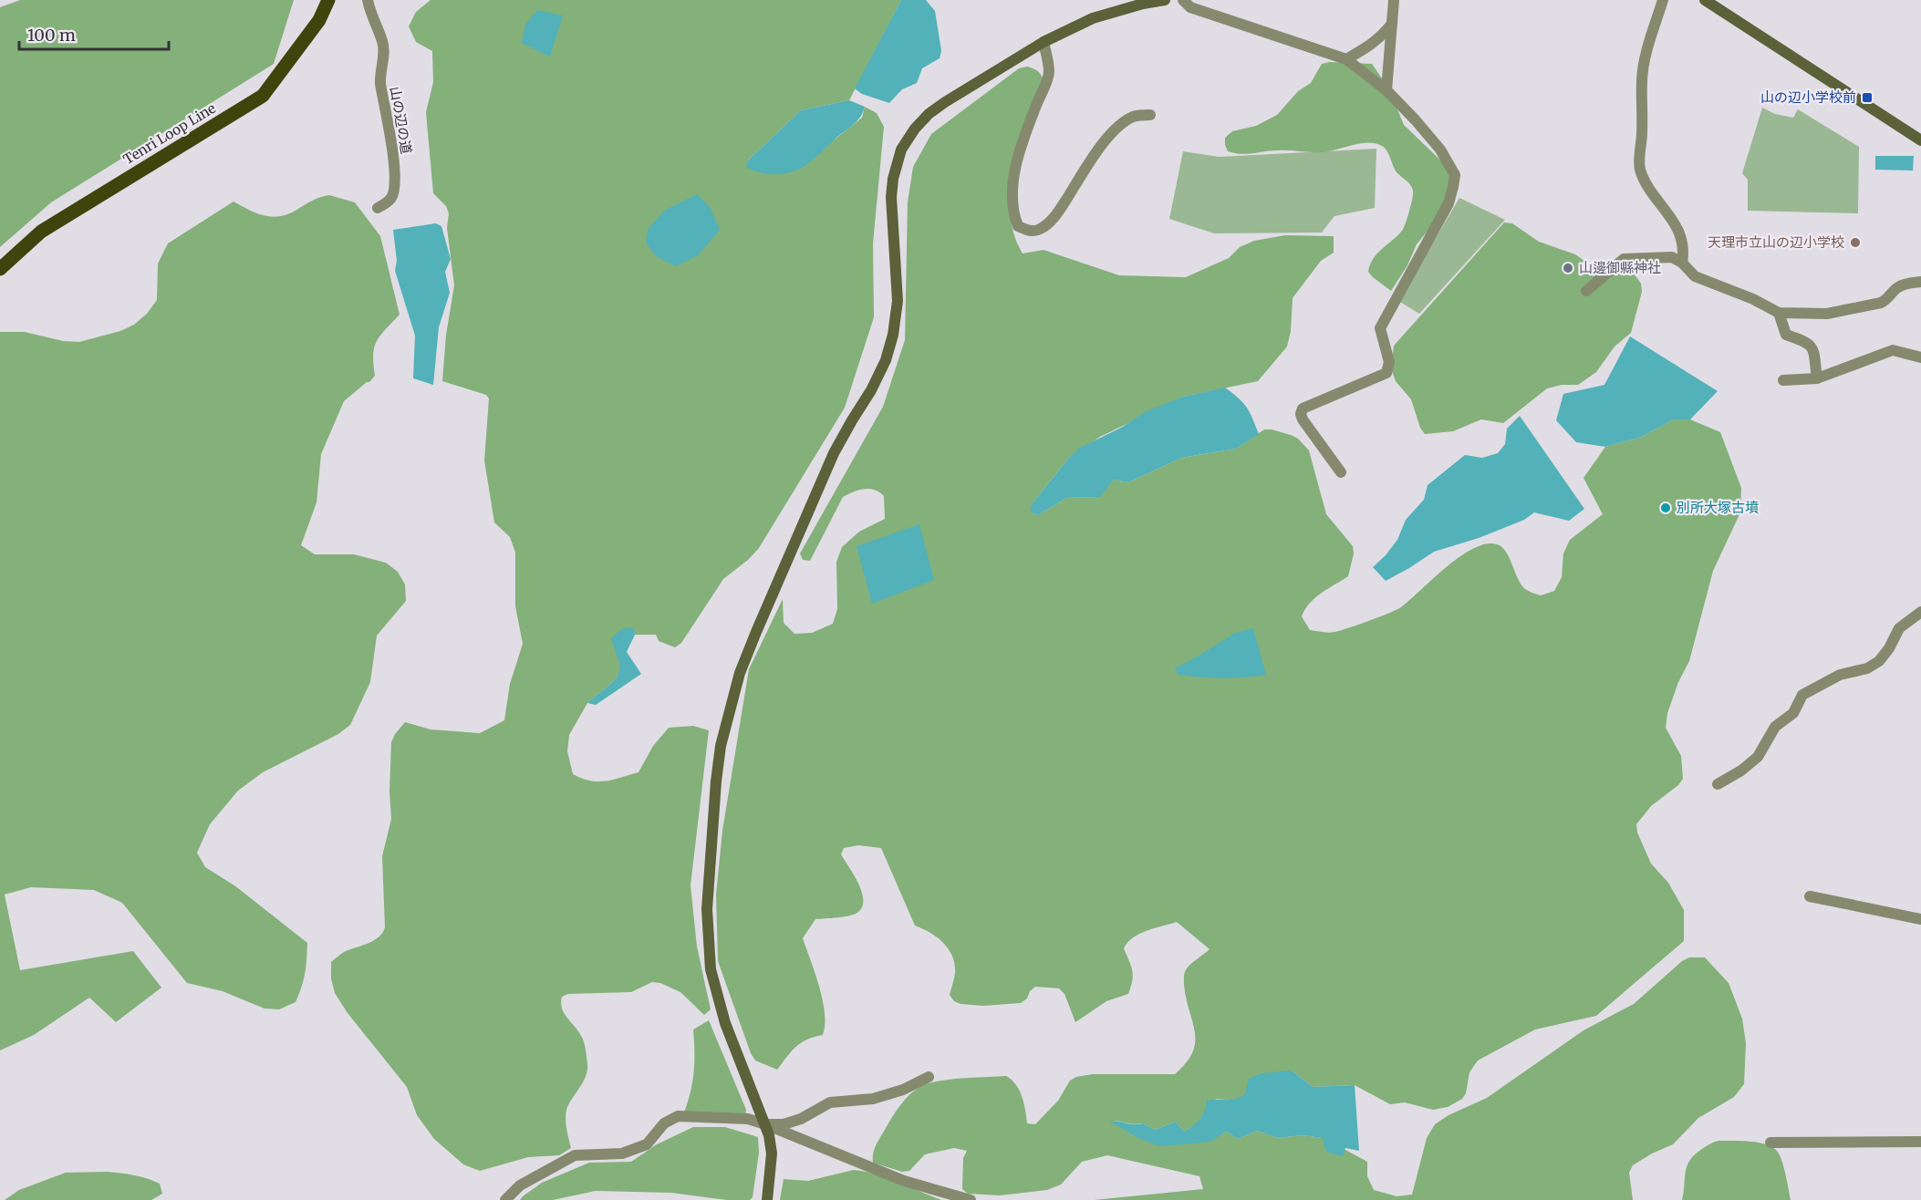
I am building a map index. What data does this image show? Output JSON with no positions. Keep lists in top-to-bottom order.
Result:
{
  "streets": {
    "main road": ["Tenri Loop Line"],
    "street": ["山の辺の道"]
  },
  "places": {
    "transit": ["山の辺小学校前"],
    "other": ["天理市立山の辺小学校", "山邊御縣神社", "別所大塚古墳"]
  },
  "scale_bar": "100 m"
}
